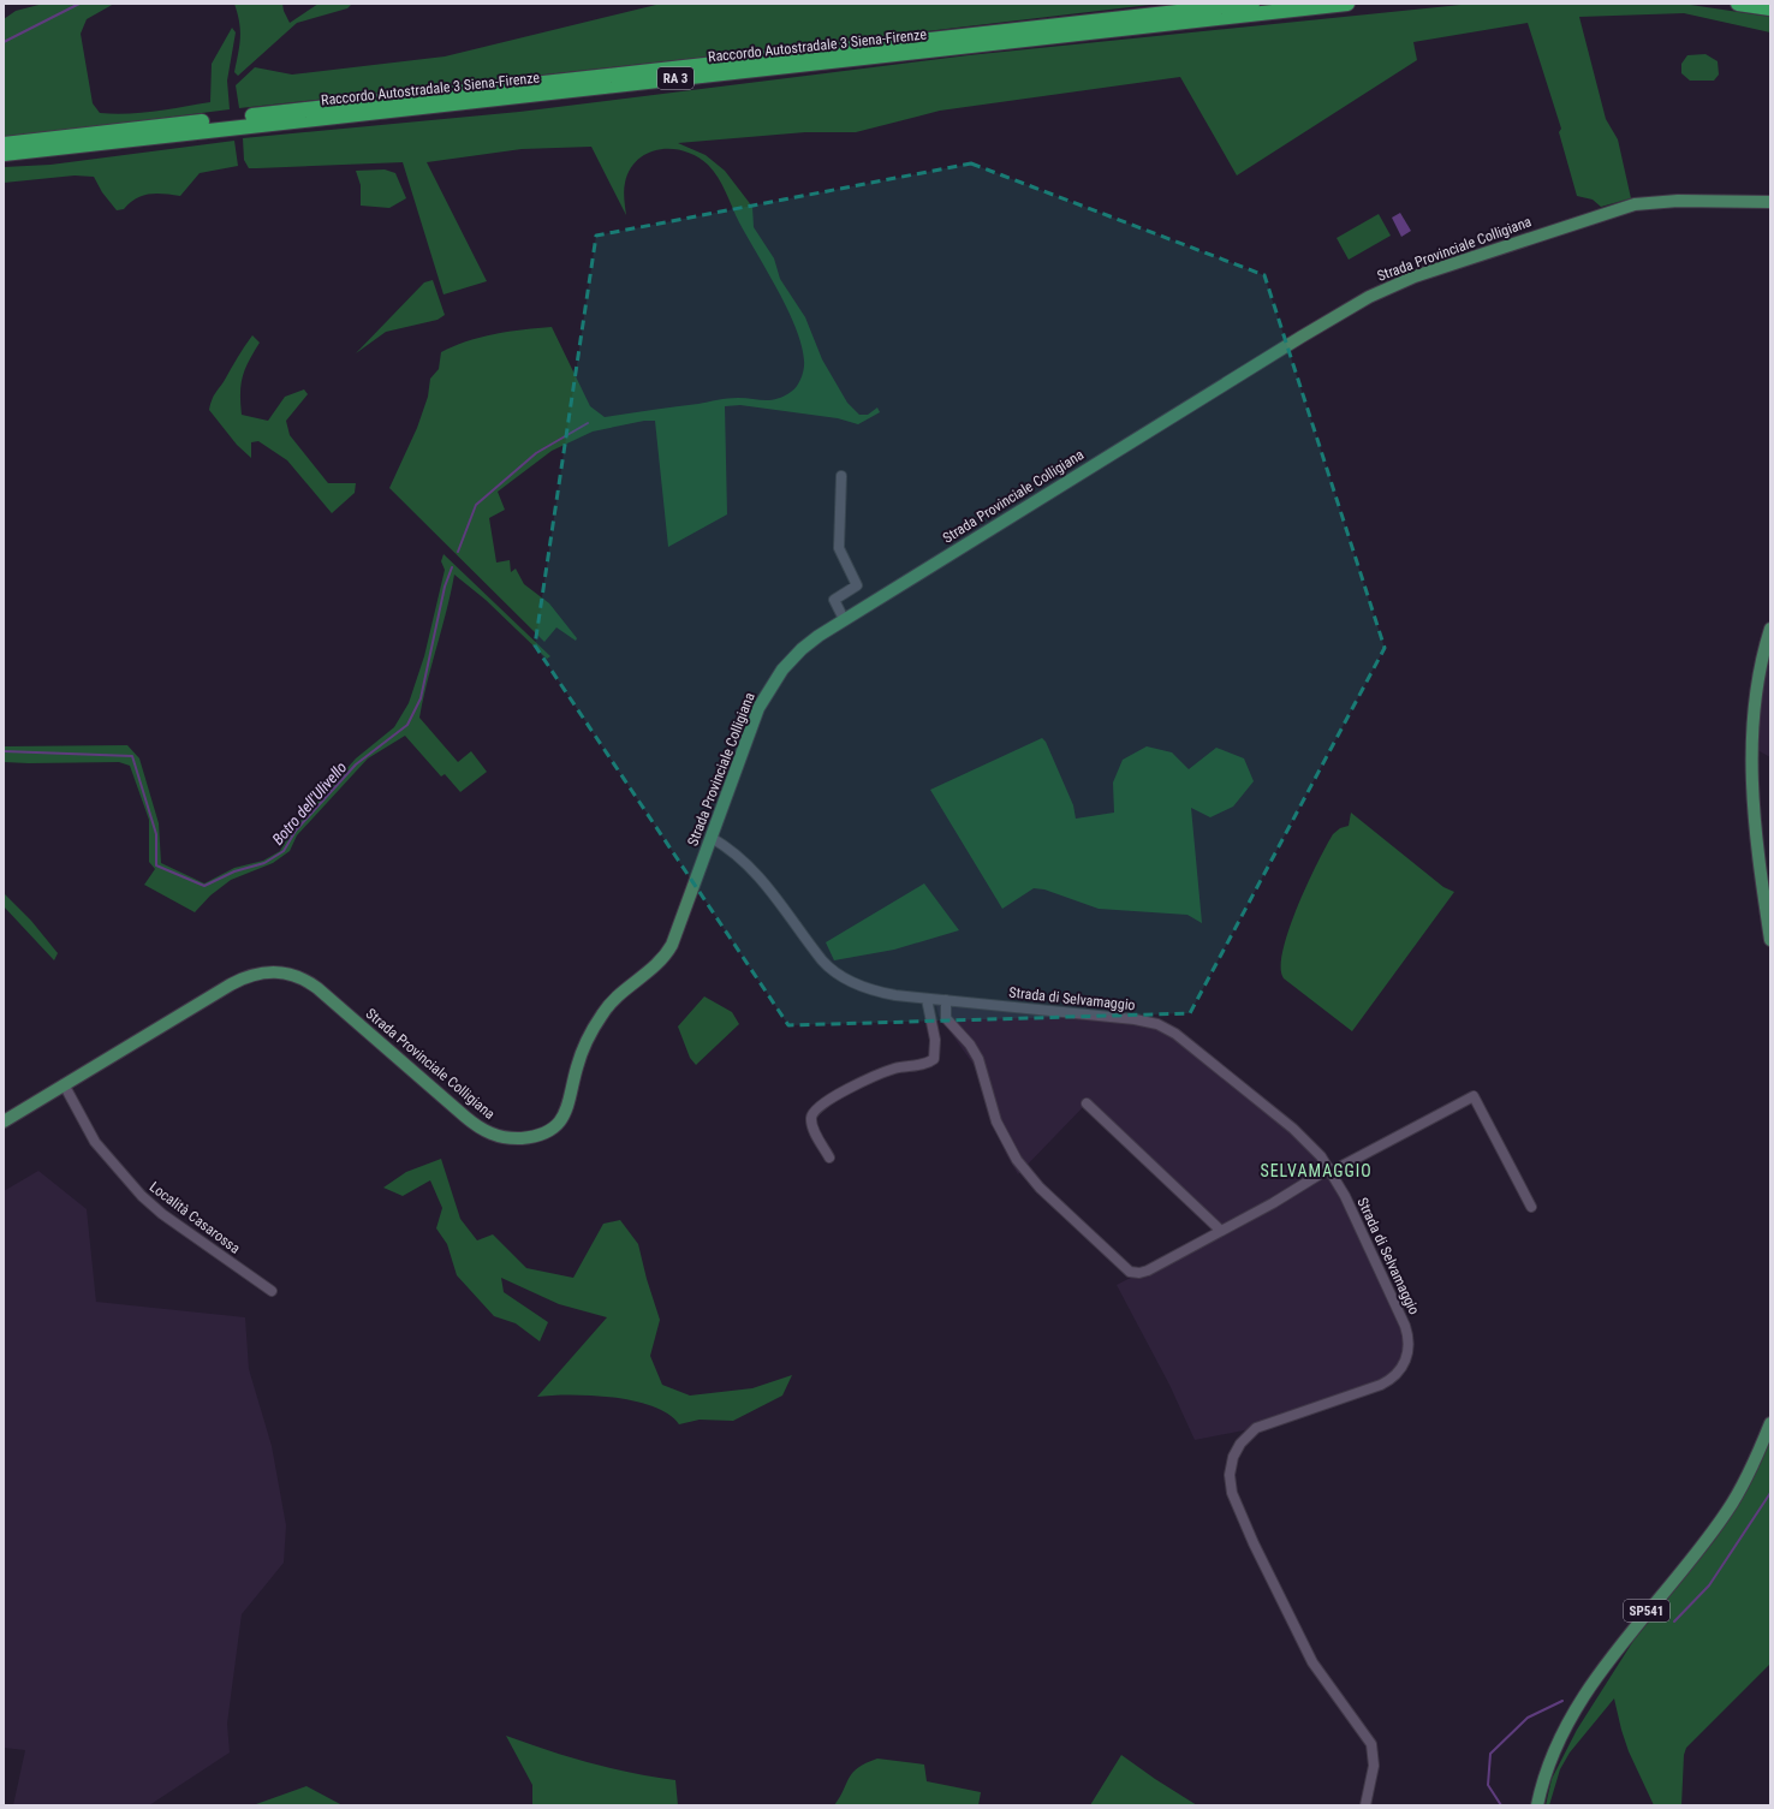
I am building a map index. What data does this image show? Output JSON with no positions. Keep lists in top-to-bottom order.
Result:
{
  "streets": {
    "highway": ["Raccordo Autostradale 3 Siena-Firenze", "RA 3"],
    "main road": ["Strada Provinciale Colligiana", "SP541"],
    "street": ["Strada di Selvamaggio", "Località Casarossa"]
  },
  "crossings": [
    ["Strada Provinciale Colligiana", "Strada di Selvamaggio"],
    ["Strada Provinciale Colligiana", "Località Casarossa"]
  ],
  "districts": ["SELVAMAGGIO"],
  "water": ["Botro dell'Ulivello"]
}
